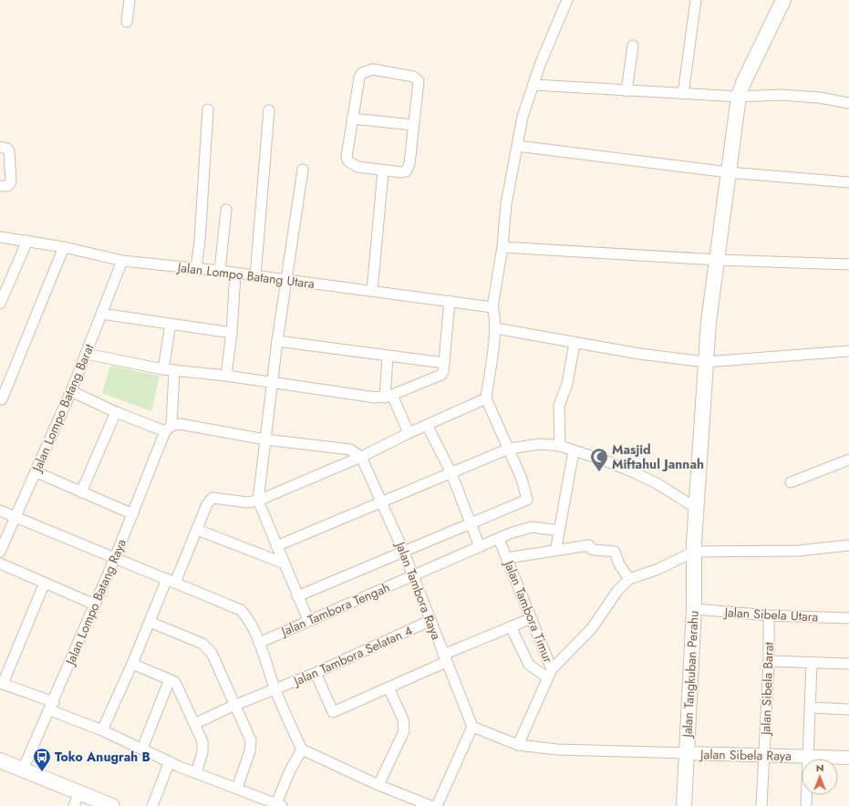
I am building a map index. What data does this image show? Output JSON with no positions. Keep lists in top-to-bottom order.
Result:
{
  "streets": {
    "main road": ["Jalan Tangkuban Perahu"],
    "street": [
      "Jalan Lompo Batang Utara",
      "Jalan Lompo Batang Barat",
      "Jalan Tambora Raya",
      "Jalan Lompo Batang Raya",
      "Jalan Tambora Tengah",
      "Jalan Tambora Timur",
      "Jalan Sibela Utara",
      "Jalan Tambora Selatan 4",
      "Jalan Sibela Barat",
      "Jalan Sibela Raya"
    ]
  },
  "crossings": [
    ["Jalan Lompo Batang Utara", "Jalan Lompo Batang Barat"],
    ["Jalan Tambora Raya", "Jalan Tambora Tengah"],
    ["Jalan Tambora Raya", "Jalan Tambora Selatan 4"],
    ["Jalan Tambora Tengah", "Jalan Tambora Timur"],
    ["Jalan Sibela Utara", "Jalan Tangkuban Perahu"],
    ["Jalan Sibela Utara", "Jalan Sibela Barat"],
    ["Jalan Tangkuban Perahu", "Jalan Sibela Raya"],
    ["Jalan Sibela Barat", "Jalan Sibela Raya"]
  ],
  "places": {
    "mosque": ["Masjid Miftahul Jannah"],
    "bus stop": ["Toko Anugrah B"]
  },
  "north": "top"
}
